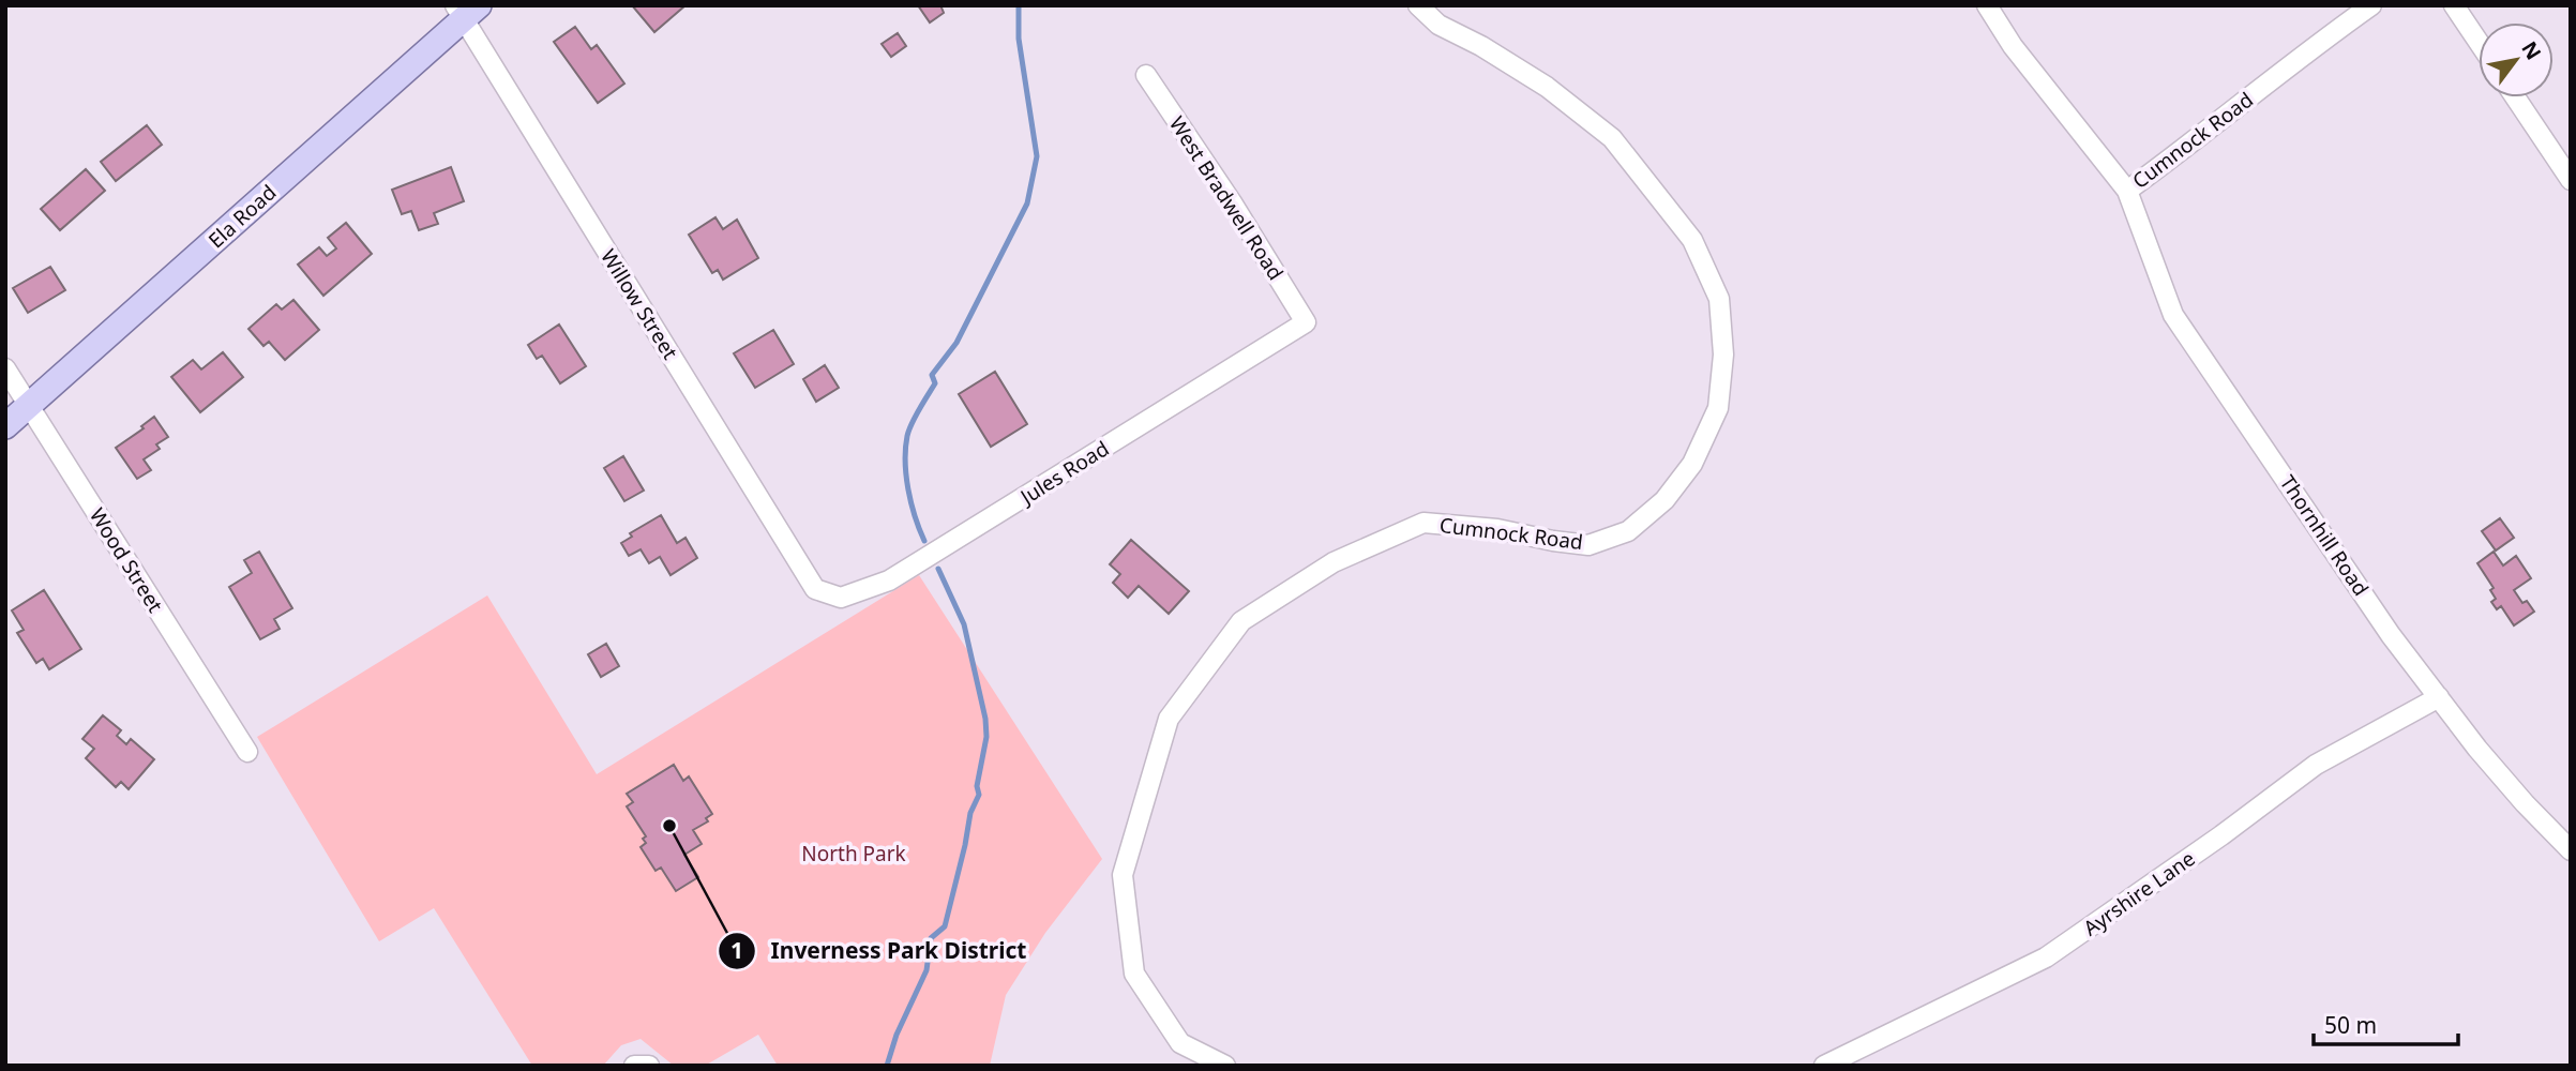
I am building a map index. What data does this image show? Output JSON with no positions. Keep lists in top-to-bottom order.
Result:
{
  "streets": {
    "main road": ["Ela Road"],
    "street": [
      "Cumnock Road",
      "West Bradwell Road",
      "Willow Street",
      "Jules Road",
      "Thornhill Road",
      "Wood Street",
      "Ayrshire Lane"
    ]
  },
  "crossings": [
    ["Cumnock Road", "Thornhill Road"],
    ["West Bradwell Road", "Jules Road"],
    ["Ela Road", "Willow Street"],
    ["Ela Road", "Wood Street"],
    ["Willow Street", "Jules Road"],
    ["Thornhill Road", "Ayrshire Lane"]
  ],
  "parks": ["North Park"],
  "places": ["Inverness Park District"],
  "scale_bar": "50 m",
  "north": "top right"
}
